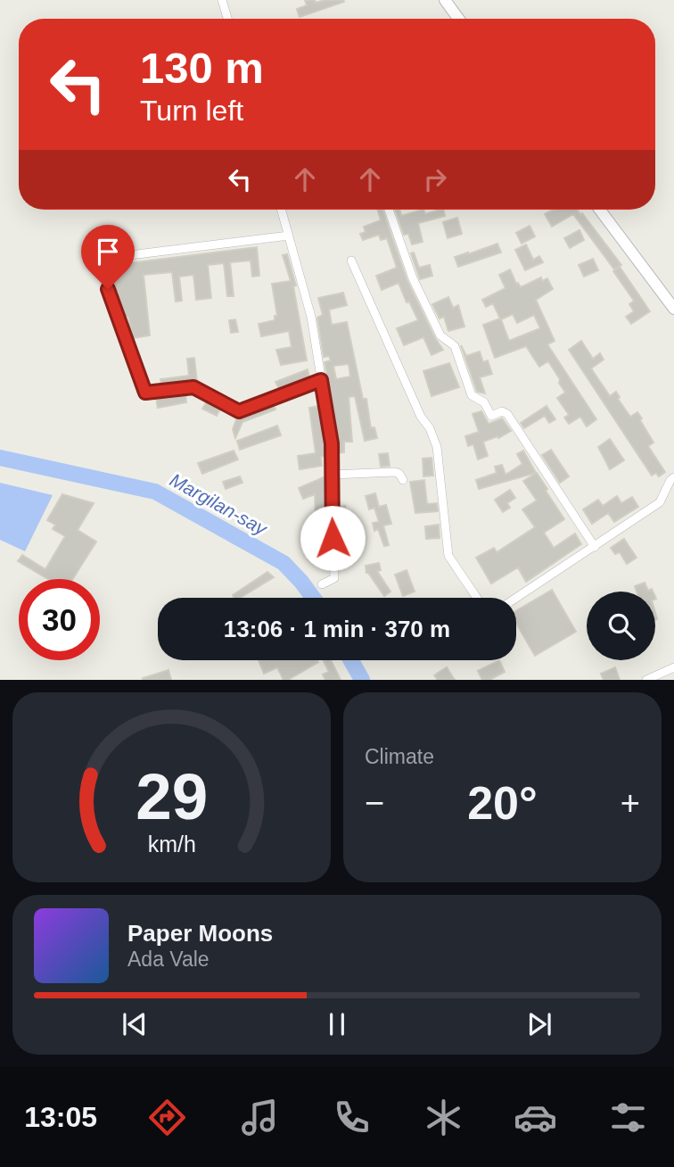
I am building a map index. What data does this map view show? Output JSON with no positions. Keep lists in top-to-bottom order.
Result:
{
  "water": ["Margilan-say"],
  "page": {
    "turn": ["130 m", "Turn left"],
    "limit": "30",
    "trip": "13:06 · 1 min · 370 m",
    "tile": "Climate",
    "heat": ["−", "20°", "+"],
    "song": ["Paper Moons", "Ada Vale"],
    "tabs": "13:05",
    "gauge": ["29", "km/h"]
  }
}
